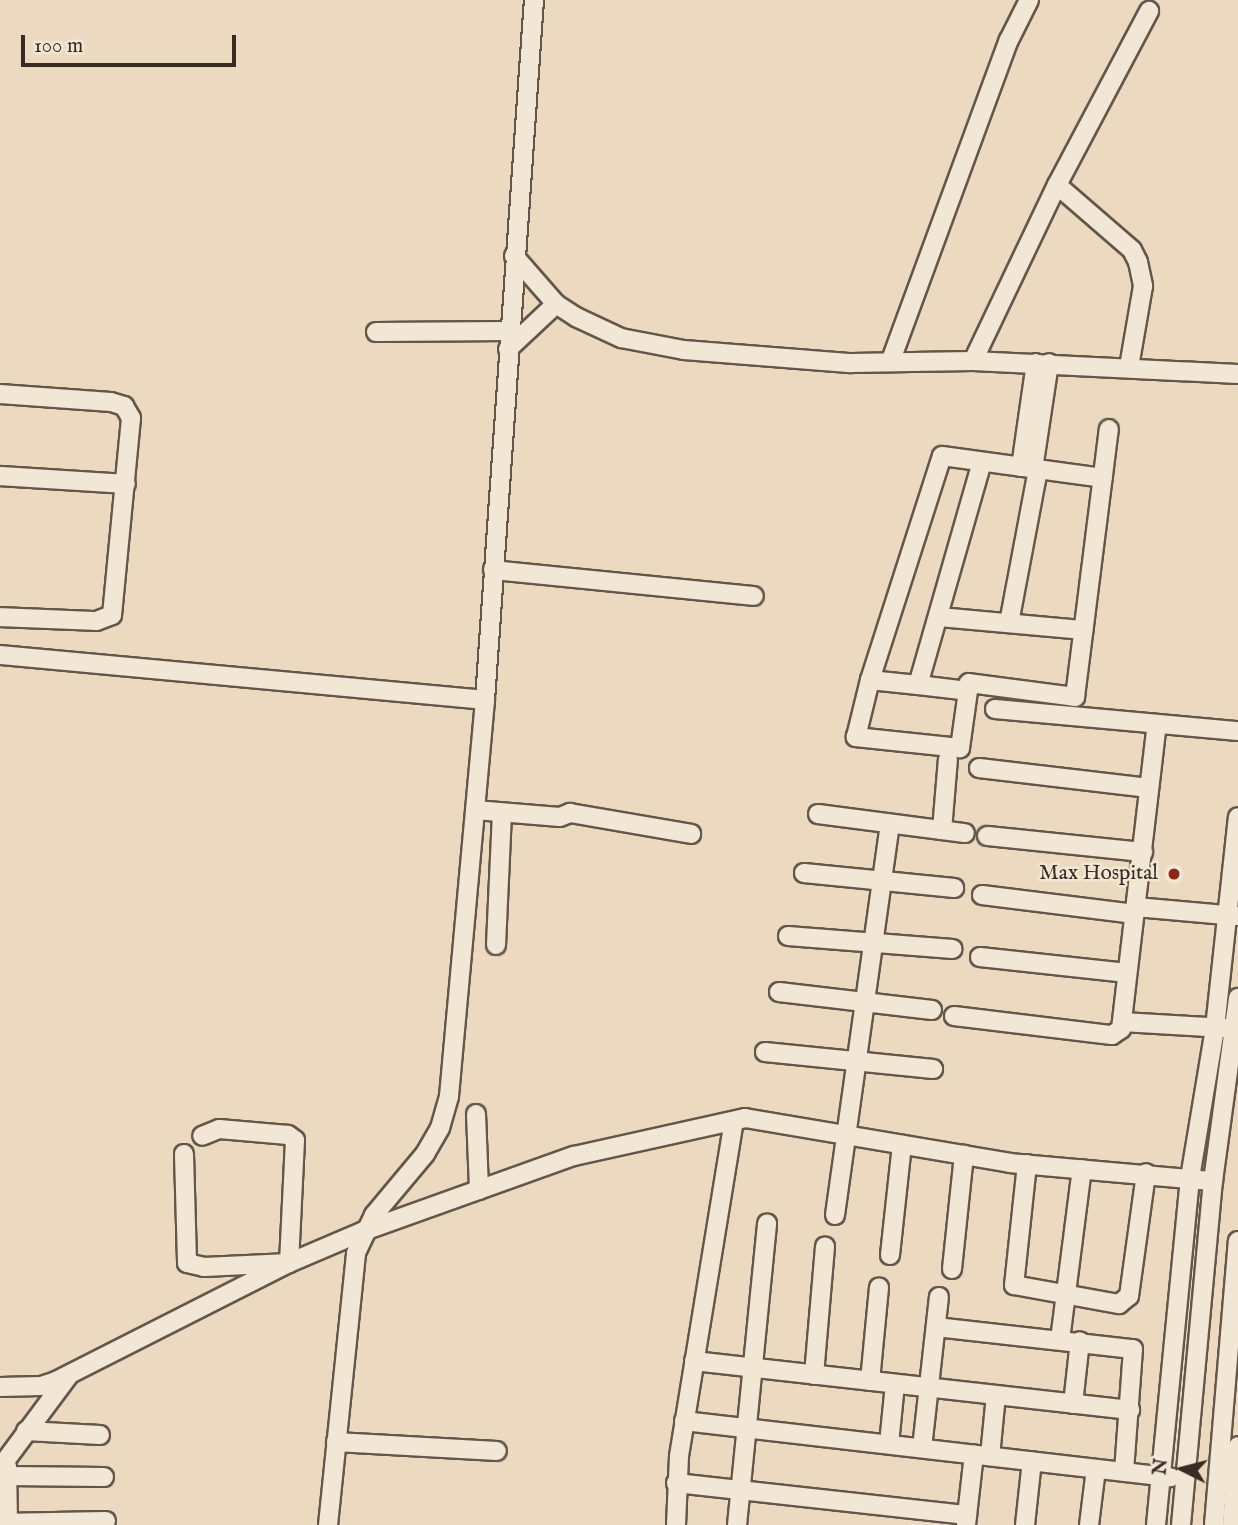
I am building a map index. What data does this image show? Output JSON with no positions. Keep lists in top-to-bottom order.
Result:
{
  "places": ["Max Hospital"],
  "scale_bar": "100 m",
  "north": "left"
}
